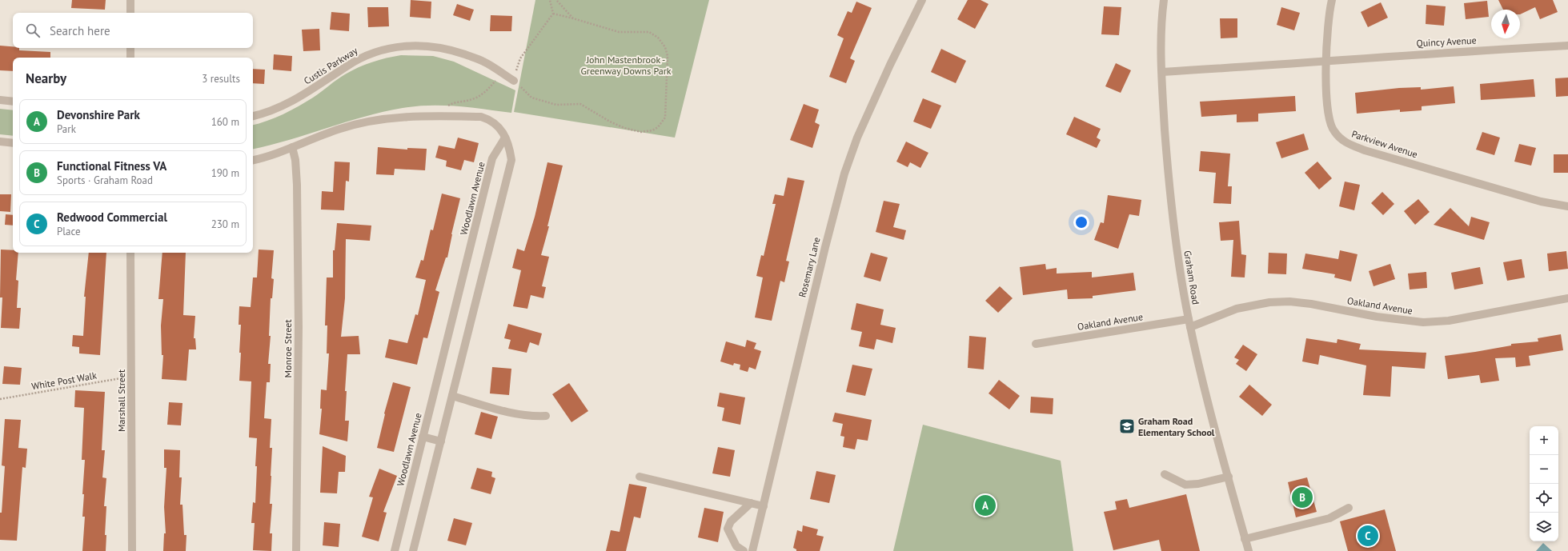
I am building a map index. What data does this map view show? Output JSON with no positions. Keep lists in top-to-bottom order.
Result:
{
  "streets": {
    "street": [
      "Quincy Avenue",
      "Custis Parkway",
      "Parkview Avenue",
      "Woodlawn Avenue",
      "Rosemary Lane",
      "Graham Road",
      "Oakland Avenue",
      "Monroe Street",
      "Marshall Street"
    ],
    "path": ["White Post Walk"]
  },
  "crossings": [
    ["Quincy Avenue", "Parkview Avenue"],
    ["Graham Road", "Oakland Avenue"],
    ["White Post Walk", "Marshall Street"]
  ],
  "parks": ["John Mastenbrook - Greenway Downs Park"],
  "places": {
    "school or university": ["Graham Road Elementary School"]
  },
  "north": "bottom",
  "page": {
    "search": "Search here",
    "heading": ["Nearby", "3 results"],
    "list": [
      {
        "mark": "A",
        "name": "Devonshire Park",
        "note": "Park",
        "value": "160 m"
      },
      {
        "mark": "B",
        "name": "Functional Fitness VA",
        "note": "Sports · Graham Road",
        "value": "190 m"
      },
      {
        "mark": "C",
        "name": "Redwood Commercial",
        "note": "Place",
        "value": "230 m"
      }
    ],
    "map_buttons": ["+", "−"],
    "pins": ["B", "A", "C"]
  }
}
